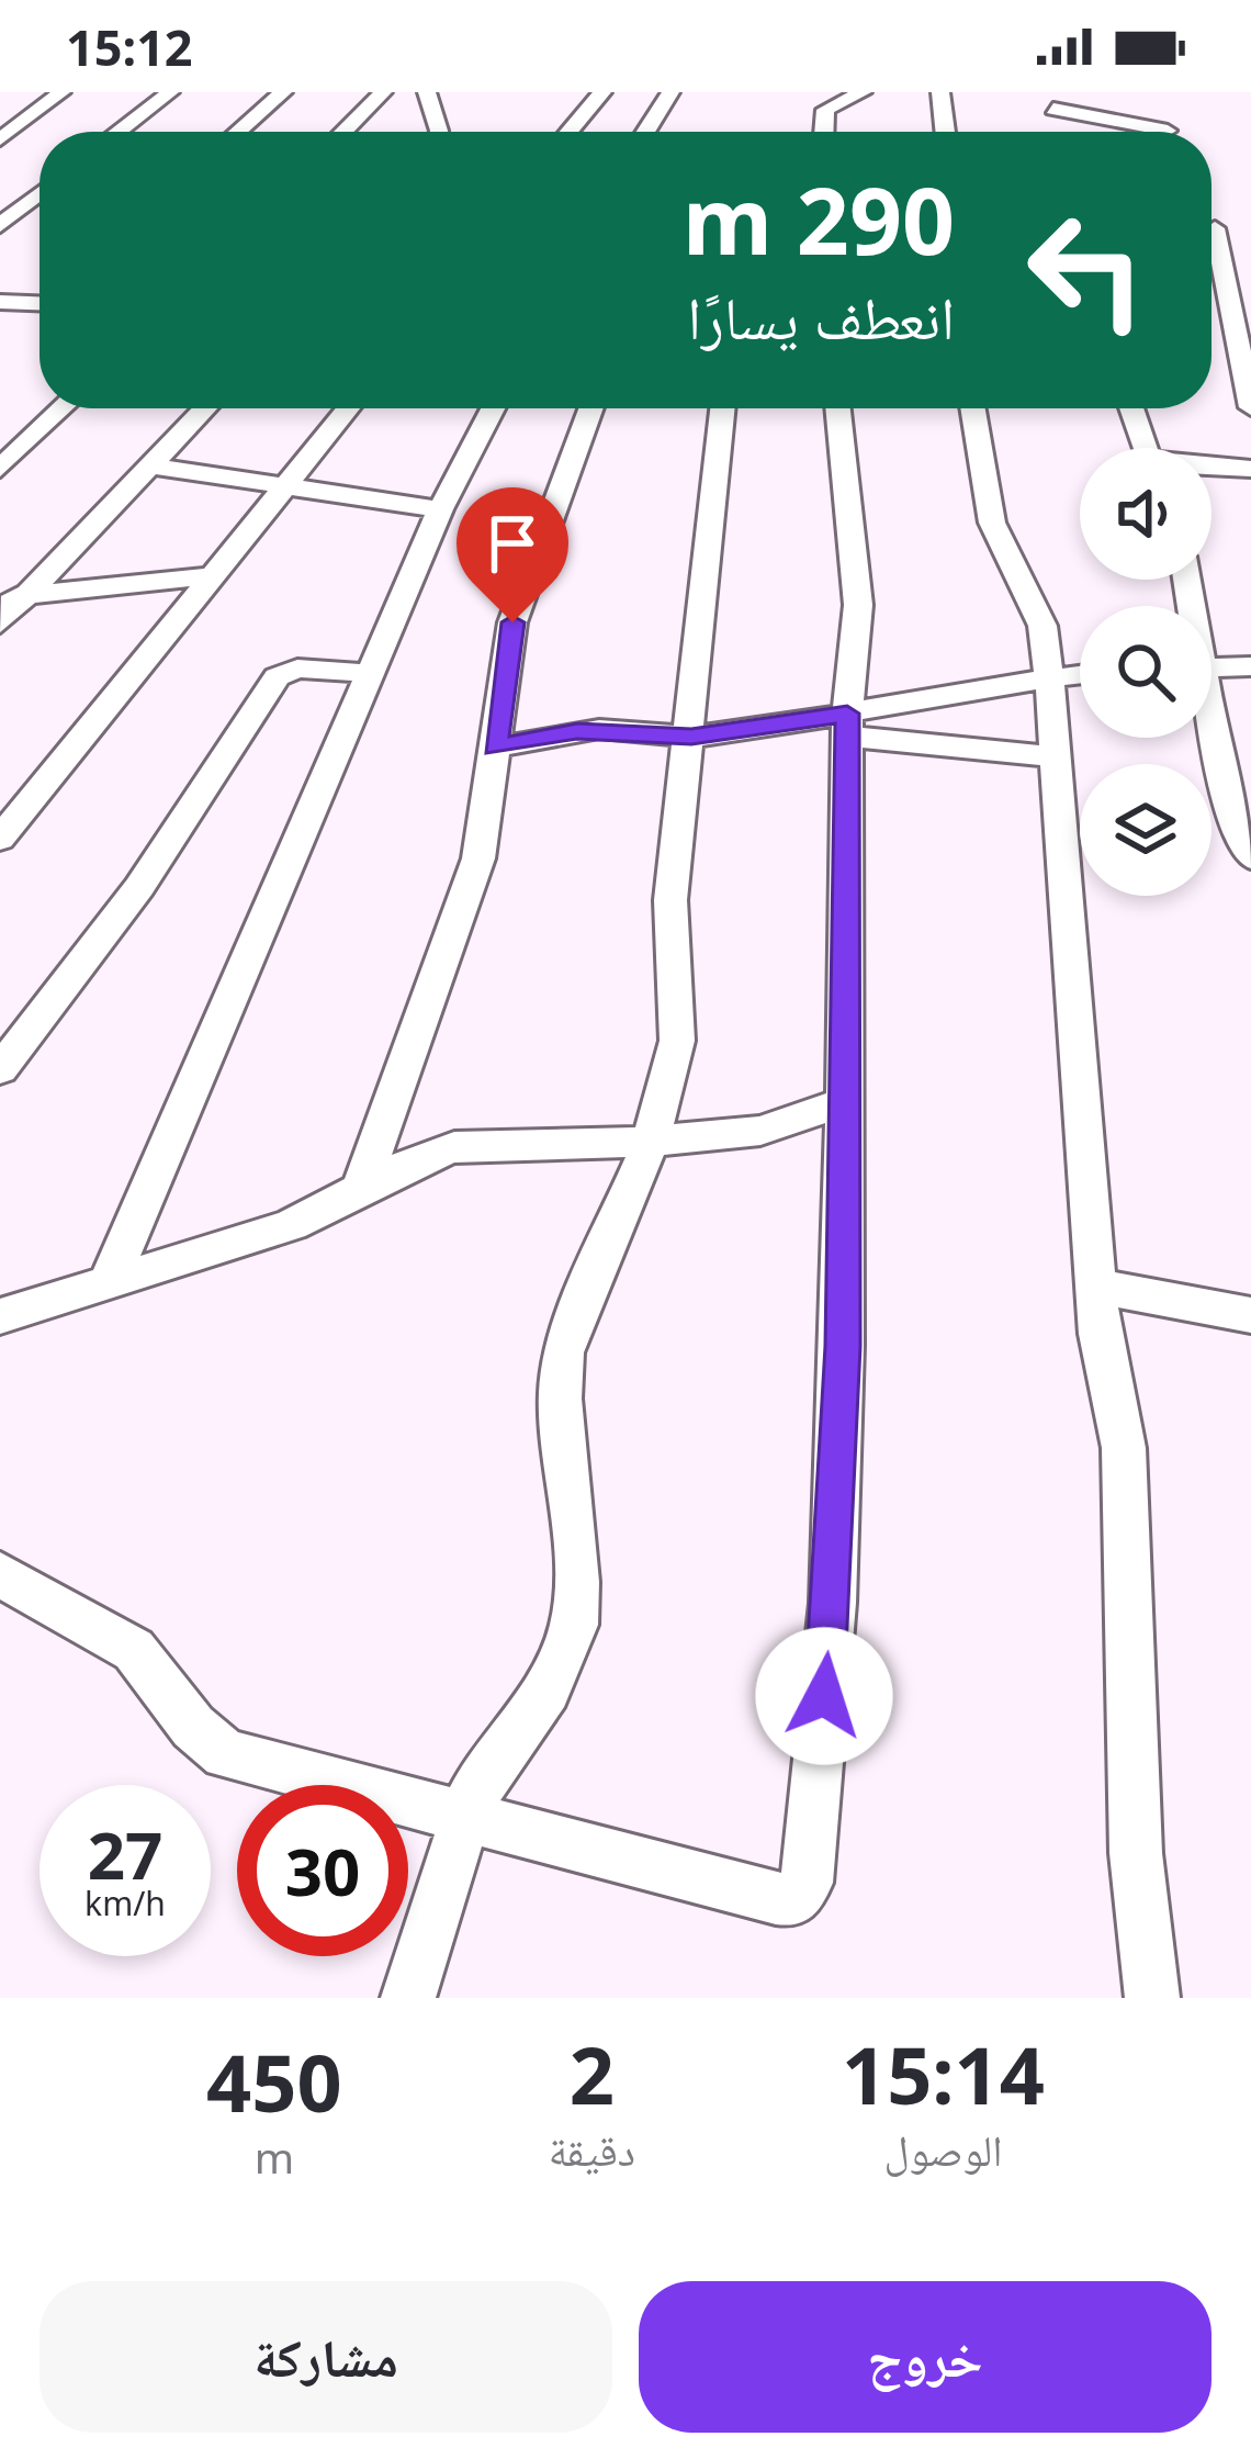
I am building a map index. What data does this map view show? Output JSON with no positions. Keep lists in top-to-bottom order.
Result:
{
  "page": {
    "status": "15:12",
    "turn": ["290 m", "انعطف يسارًا"],
    "speed": "27 km/h",
    "limit": "30",
    "eta": [
      "15:14",
      "الوصول",
      "2",
      "دقيقة",
      "450",
      "m"
    ],
    "buttons": ["خروج", "مشاركة"]
  }
}
